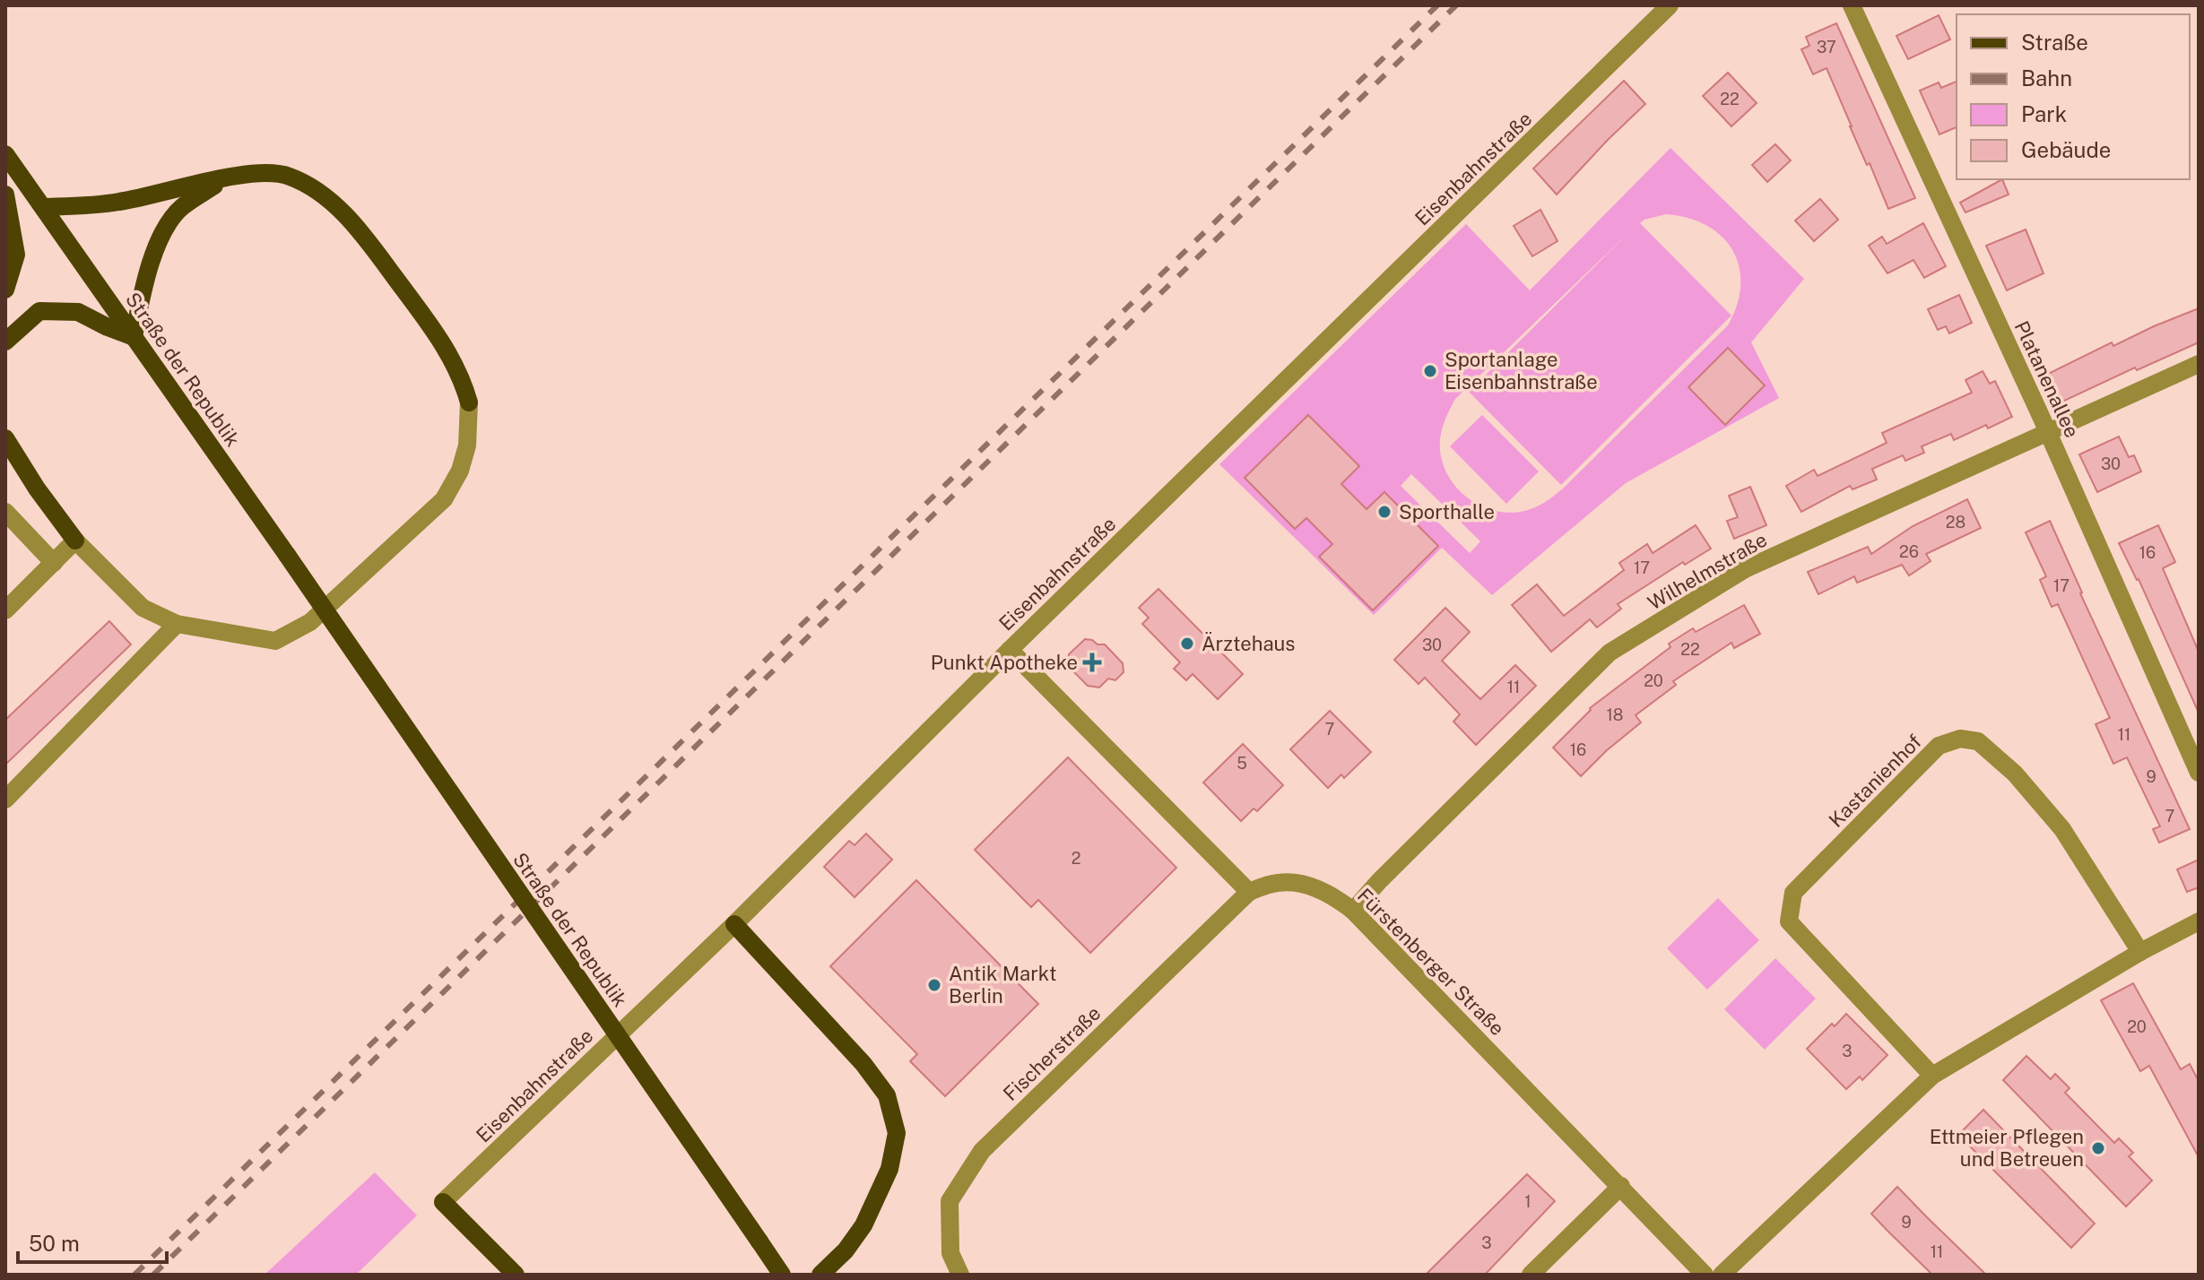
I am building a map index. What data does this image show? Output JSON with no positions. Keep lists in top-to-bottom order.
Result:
{
  "streets": {
    "main road": ["Straße der Republik"],
    "street": [
      "Eisenbahnstraße",
      "Platanenallee",
      "Wilhelmstraße",
      "Kastanienhof",
      "Fürstenberger Straße",
      "Fischerstraße"
    ]
  },
  "crossings": [
    ["Platanenallee", "Wilhelmstraße"],
    ["Wilhelmstraße", "Fürstenberger Straße"],
    ["Fürstenberger Straße", "Fischerstraße"]
  ],
  "places": {
    "other": [
      "Sportanlage Eisenbahnstraße",
      "Sporthalle",
      "Ärztehaus",
      "Antik Markt Berlin",
      "Ettmeier Pflegen und Betreuen"
    ],
    "health": ["Punkt Apotheke"]
  },
  "house_numbers": [
    "37",
    "22",
    "30",
    "28",
    "26",
    "16",
    "17",
    "17",
    "30",
    "22",
    "20",
    "11",
    "18",
    "7",
    "11",
    "16",
    "5",
    "9",
    "7",
    "2",
    "20",
    "3",
    "1",
    "9",
    "3",
    "11"
  ],
  "legend": [
    "Straße",
    "Bahn",
    "Park",
    "Gebäude"
  ],
  "scale_bar": "50 m"
}
